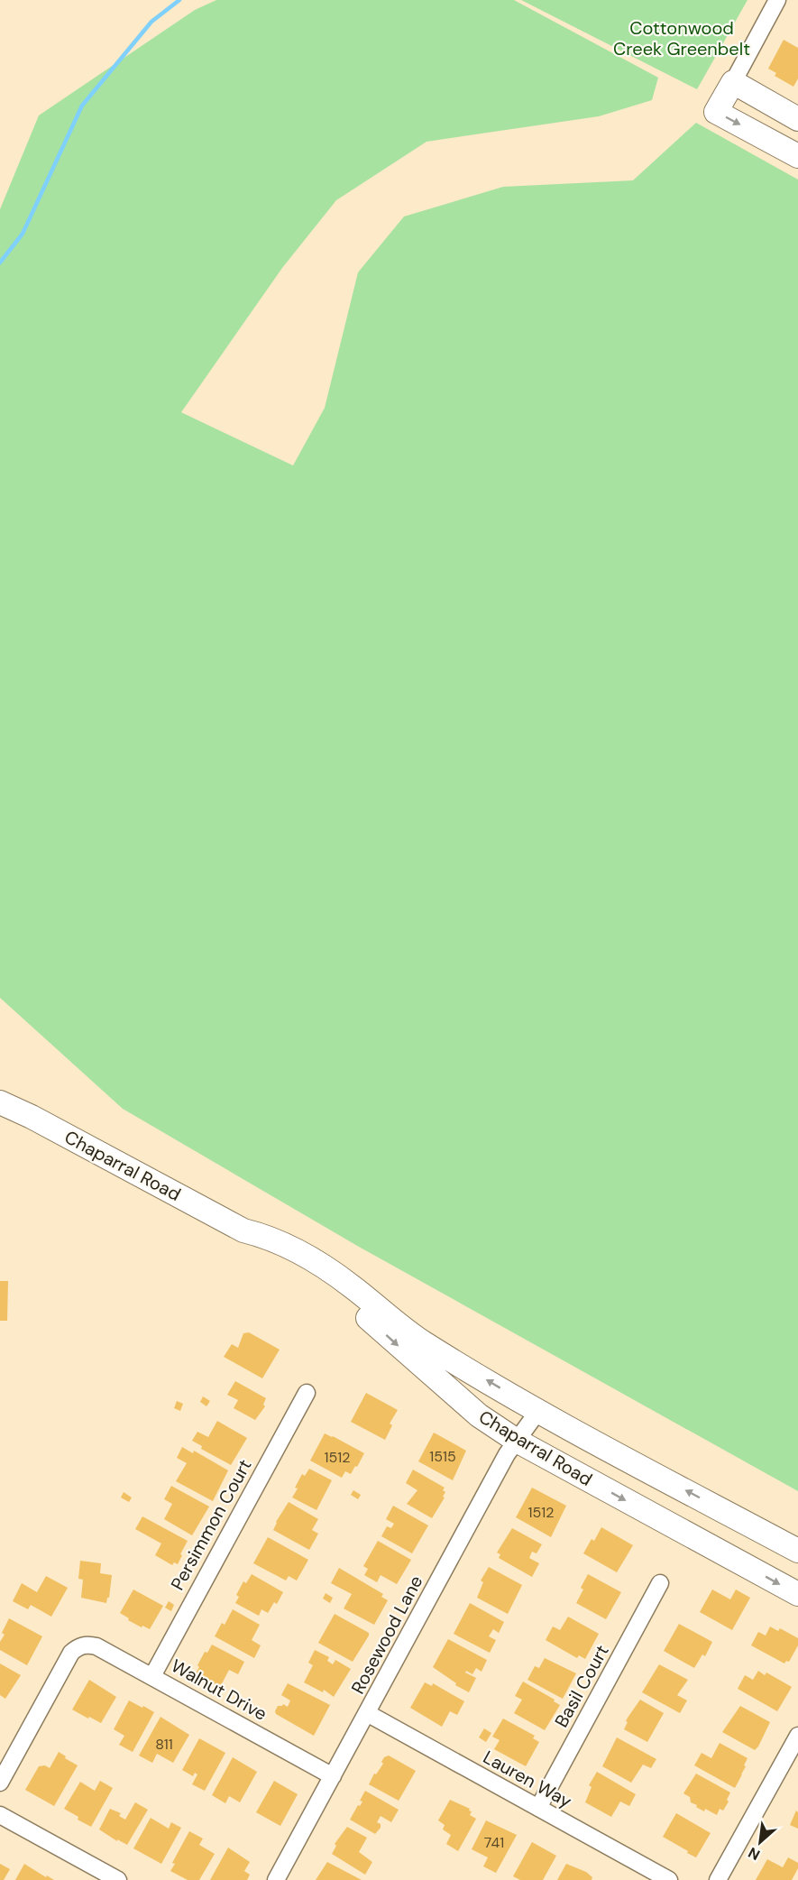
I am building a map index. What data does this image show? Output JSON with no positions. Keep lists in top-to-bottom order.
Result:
{
  "streets": {
    "main road": ["Chaparral Road"],
    "street": [
      "Persimmon Court",
      "Rosewood Lane",
      "Basil Court",
      "Walnut Drive",
      "Lauren Way"
    ]
  },
  "crossings": [
    ["Chaparral Road", "Rosewood Lane"],
    ["Persimmon Court", "Walnut Drive"],
    ["Rosewood Lane", "Walnut Drive"],
    ["Rosewood Lane", "Lauren Way"],
    ["Basil Court", "Lauren Way"]
  ],
  "parks": ["Cottonwood Creek Greenbelt"],
  "house_numbers": [
    "1515",
    "1512",
    "1512",
    "811",
    "741"
  ],
  "north": "bottom left"
}
